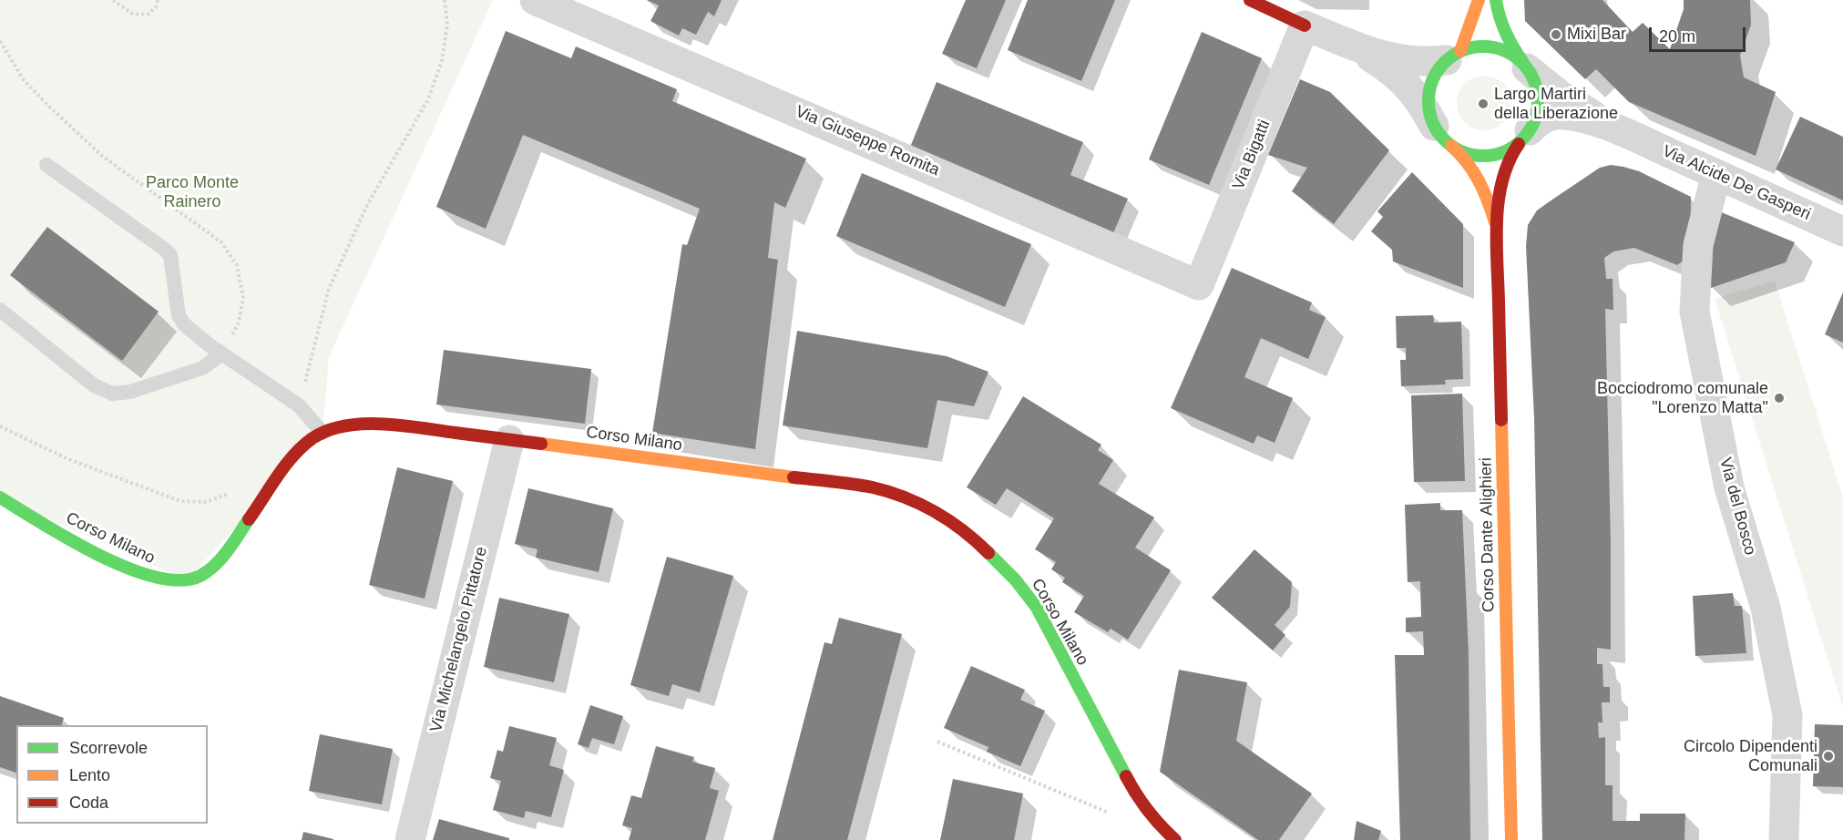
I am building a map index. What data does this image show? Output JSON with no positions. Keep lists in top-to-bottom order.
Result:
{
  "streets": {
    "street": [
      "Via Giuseppe Romita",
      "Via Bigatti",
      "Via Alcide De Gasperi",
      "Corso Milano",
      "Via del Bosco",
      "Corso Dante Alighieri",
      "Via Michelangelo Pittatore"
    ]
  },
  "crossings": [
    ["Via Giuseppe Romita", "Via Bigatti"],
    ["Via Alcide De Gasperi", "Via del Bosco"],
    ["Via Alcide De Gasperi", "Corso Dante Alighieri"],
    ["Corso Milano", "Via Michelangelo Pittatore"]
  ],
  "parks": ["Parco Monte Rainero"],
  "places": [
    "Mixi Bar",
    "Largo Martiri della Liberazione",
    "Bocciodromo comunale \"Lorenzo Matta\"",
    "Circolo Dipendenti Comunali"
  ],
  "legend": ["Scorrevole", "Lento", "Coda"],
  "scale_bar": "20 m"
}
